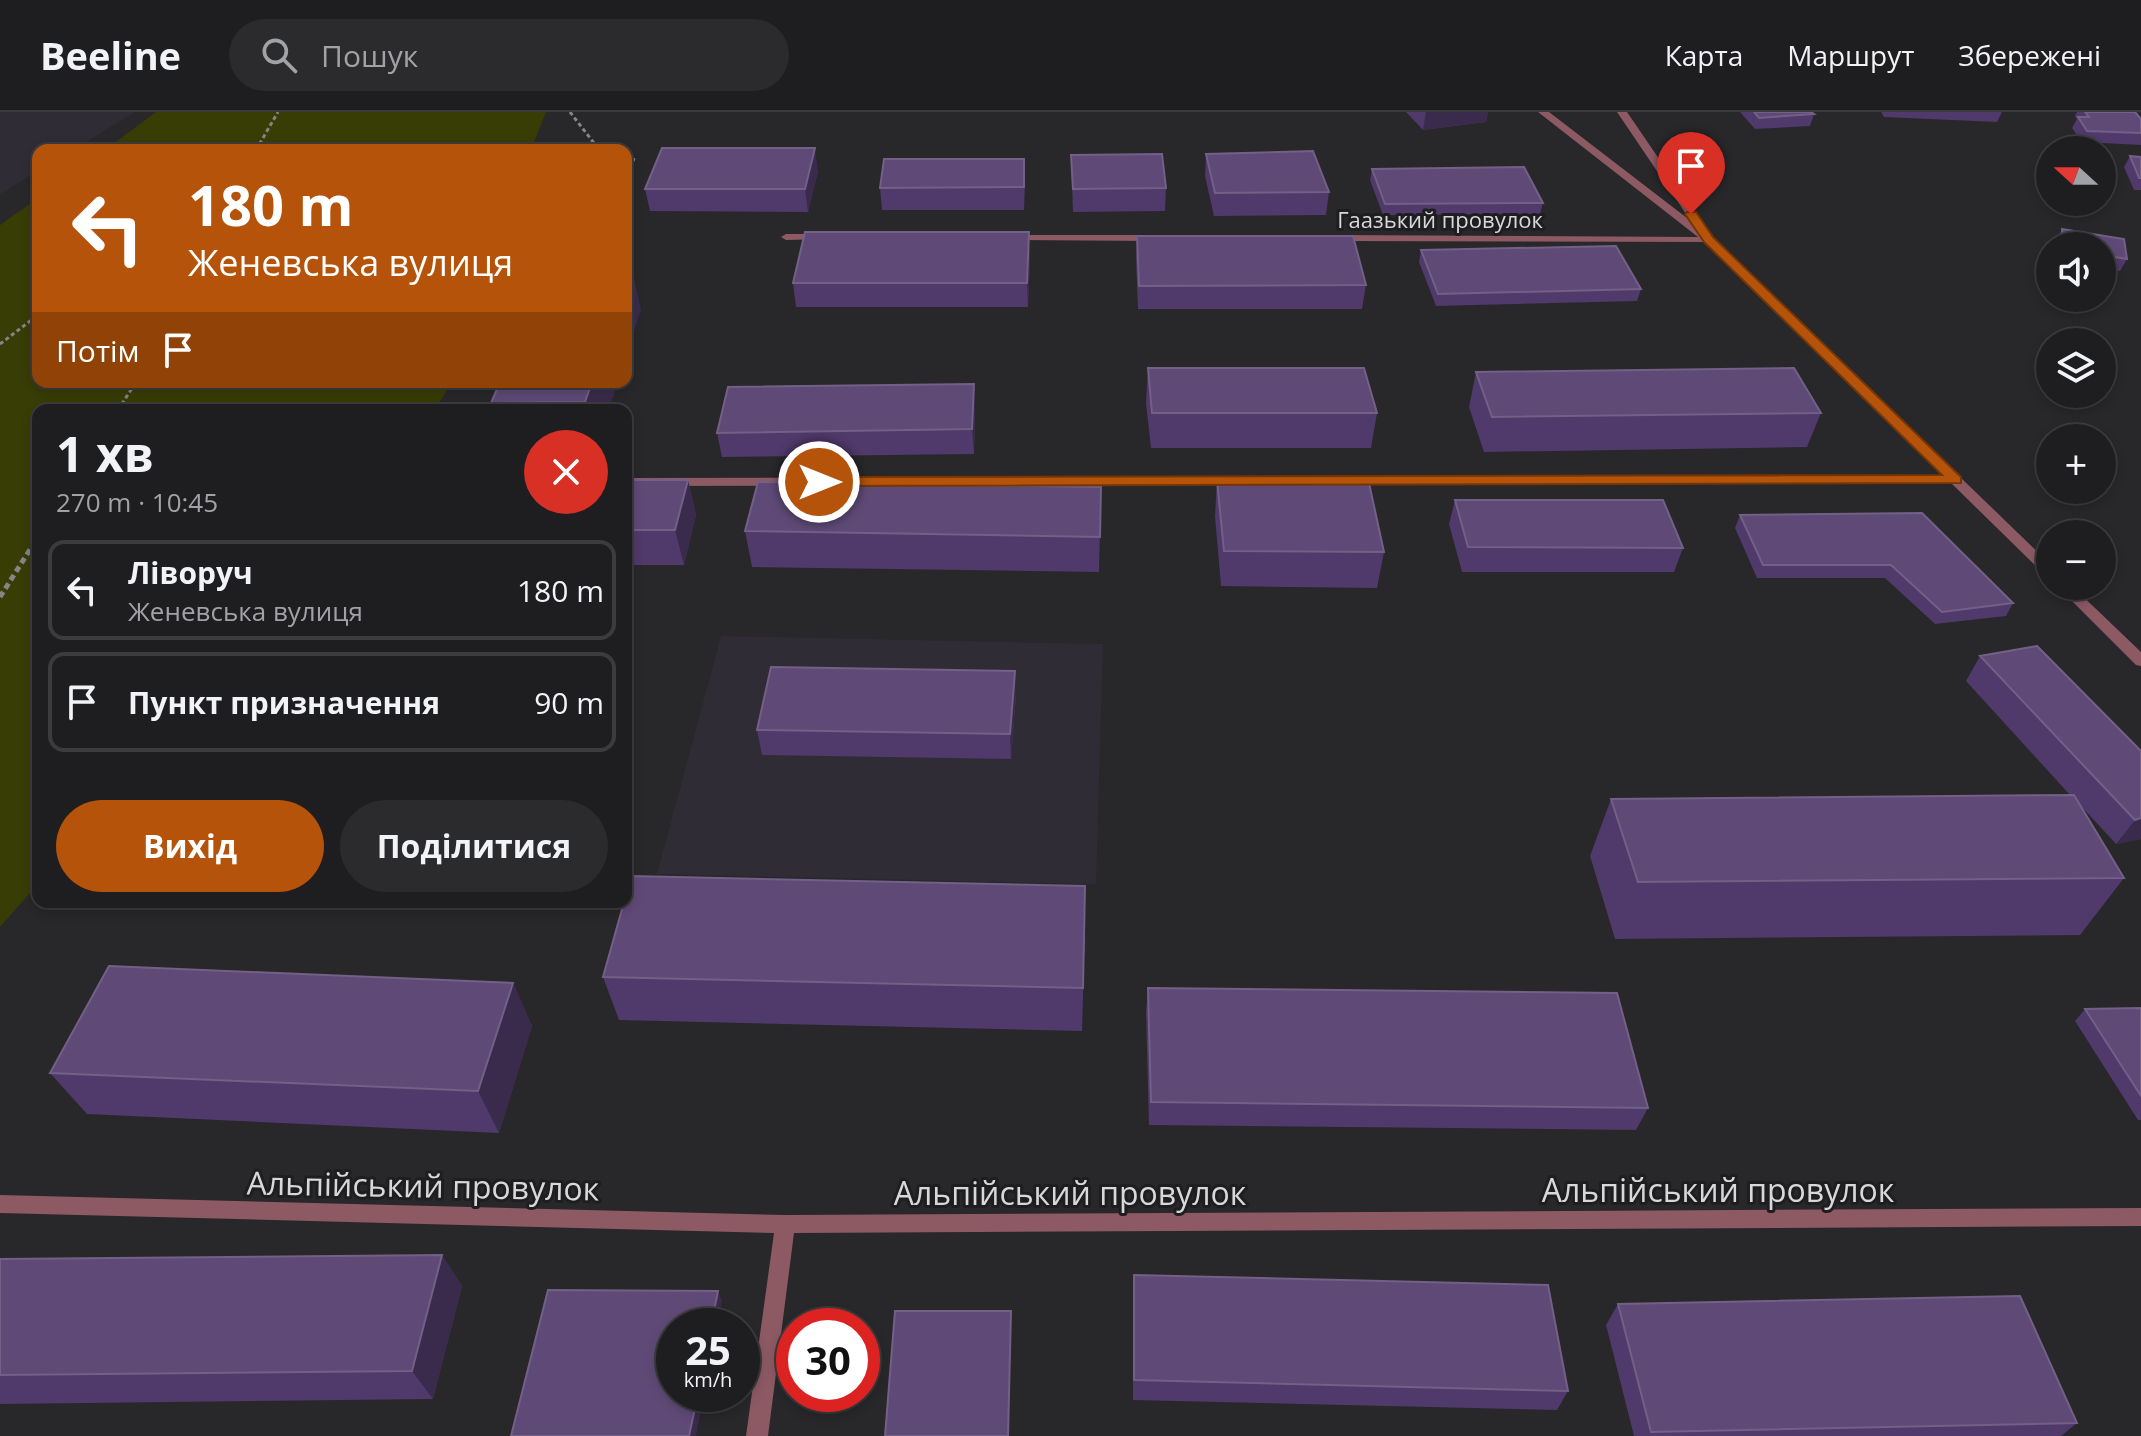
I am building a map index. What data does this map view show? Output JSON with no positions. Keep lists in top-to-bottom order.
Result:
{
  "streets": {
    "street": ["Гаазький провулок", "Альпійський провулок"]
  },
  "north": "left",
  "page": {
    "header": "Beeline",
    "search": "Пошук",
    "nav": ["Карта", "Маршрут", "Збережені"],
    "map_buttons": ["+", "−"],
    "turn": ["180 m", "Женевська вулиця"],
    "then": "Потім",
    "heading": ["1 хв", "270 m · 10:45"],
    "list": [
      {
        "name": "Ліворуч",
        "note": "Женевська вулиця",
        "value": "180 m"
      },
      {
        "name": "Пункт призначення",
        "value": "90 m"
      }
    ],
    "buttons": ["Вихід", "Поділитися"],
    "speed": "25 km/h",
    "limit": "30"
  }
}
